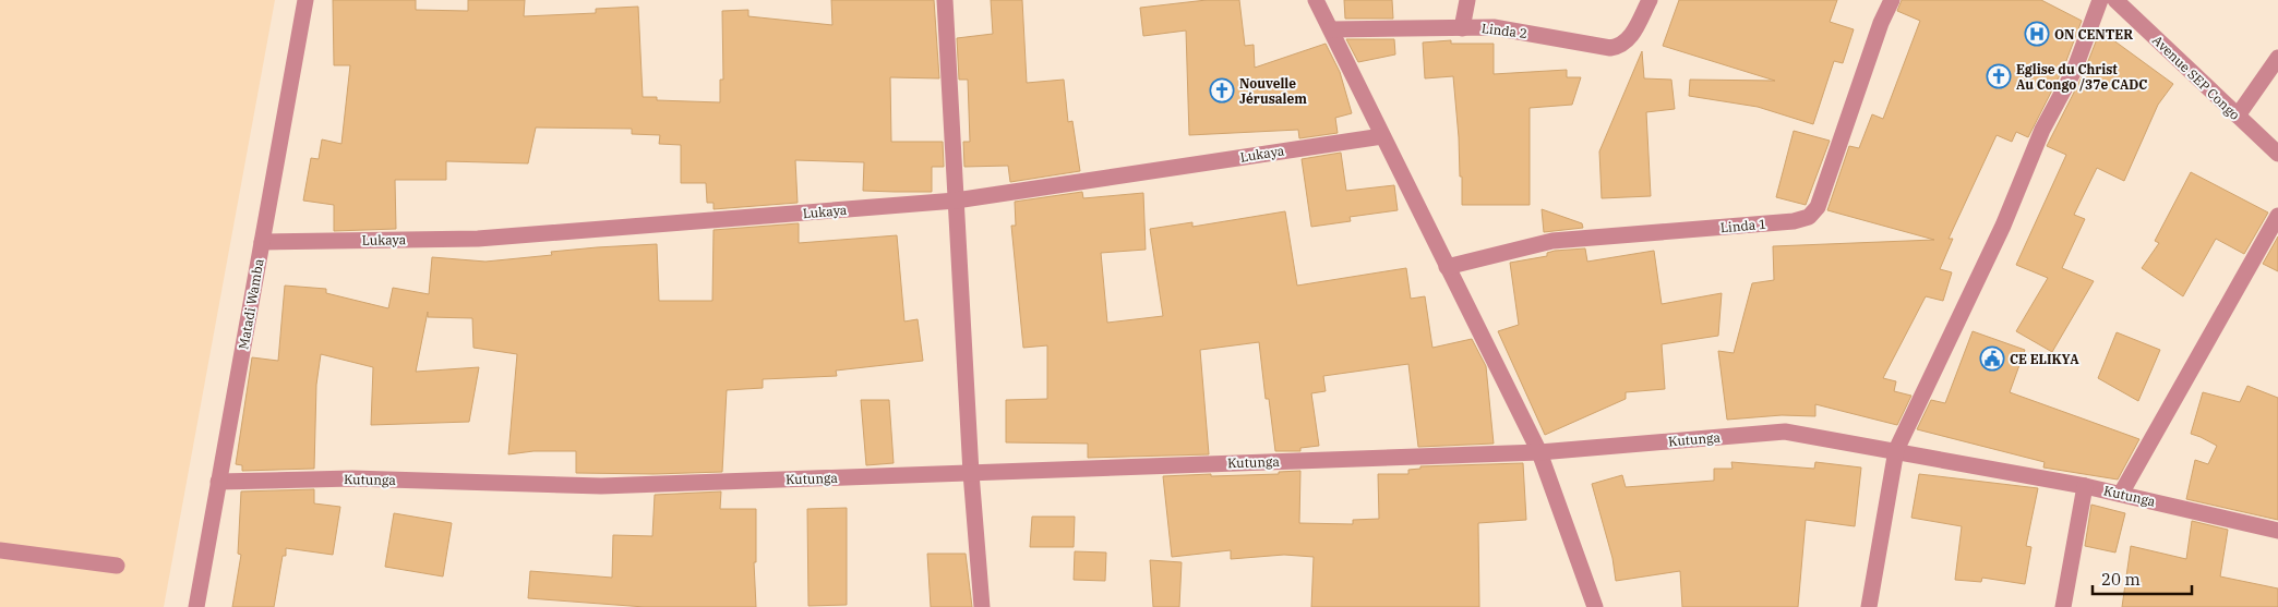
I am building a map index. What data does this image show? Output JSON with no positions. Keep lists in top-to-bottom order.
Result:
{
  "streets": {
    "street": [
      "Linda 2",
      "Avenue SEP Congo",
      "Lukaya",
      "Linda 1",
      "Matadi Wamba",
      "Kutunga"
    ]
  },
  "crossings": [
    ["Lukaya", "Matadi Wamba"],
    ["Matadi Wamba", "Kutunga"]
  ],
  "places": {
    "hospital": ["ON CENTER"],
    "church": ["Eglise du Christ Au Congo /37e CADC", "Nouvelle Jérusalem"],
    "public building": ["CE ELIKYA"]
  },
  "scale_bar": "20 m"
}
